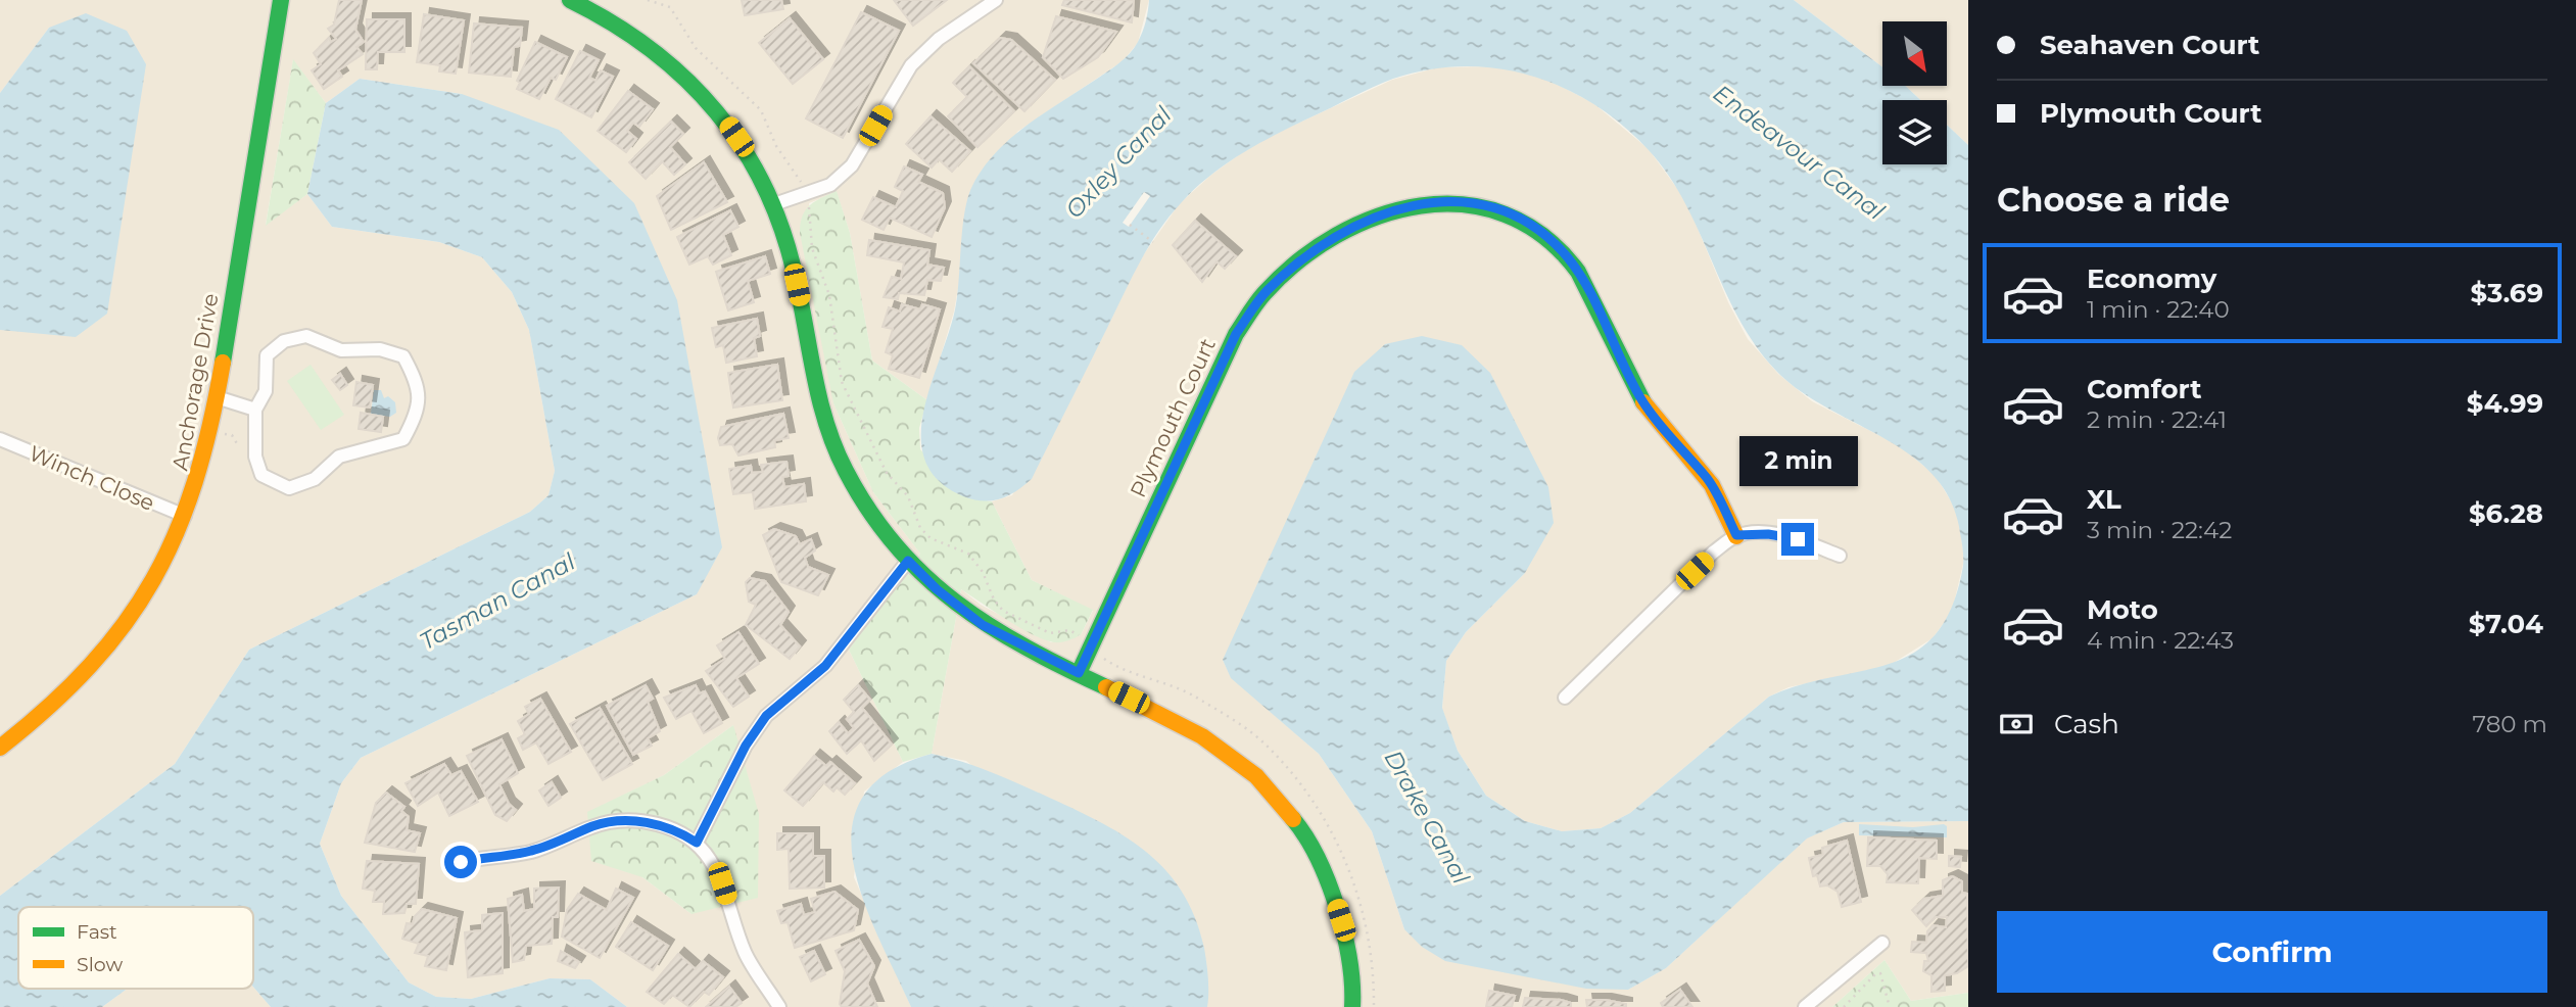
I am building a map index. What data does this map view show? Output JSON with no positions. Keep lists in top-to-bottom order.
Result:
{
  "streets": {
    "street": ["Anchorage Drive", "Plymouth Court", "Winch Close"]
  },
  "crossings": [
    ["Anchorage Drive", "Winch Close"]
  ],
  "water": [
    "Endeavour Canal",
    "Oxley Canal",
    "Tasman Canal",
    "Drake Canal"
  ],
  "legend": ["Fast", "Slow"],
  "north": "bottom right",
  "page": {
    "banner": ["Seahaven Court", "Plymouth Court"],
    "heading": "Choose a ride",
    "list": [
      {
        "name": "Economy",
        "note": "1 min · 22:40",
        "value": "$3.69"
      },
      {
        "name": "Comfort",
        "note": "2 min · 22:41",
        "value": "$4.99"
      },
      {
        "name": "XL",
        "note": "3 min · 22:42",
        "value": "$6.28"
      },
      {
        "name": "Moto",
        "note": "4 min · 22:43",
        "value": "$7.04"
      }
    ],
    "bubble": "2 min",
    "pay": ["Cash", "780 m"],
    "buttons": "Confirm"
  }
}
